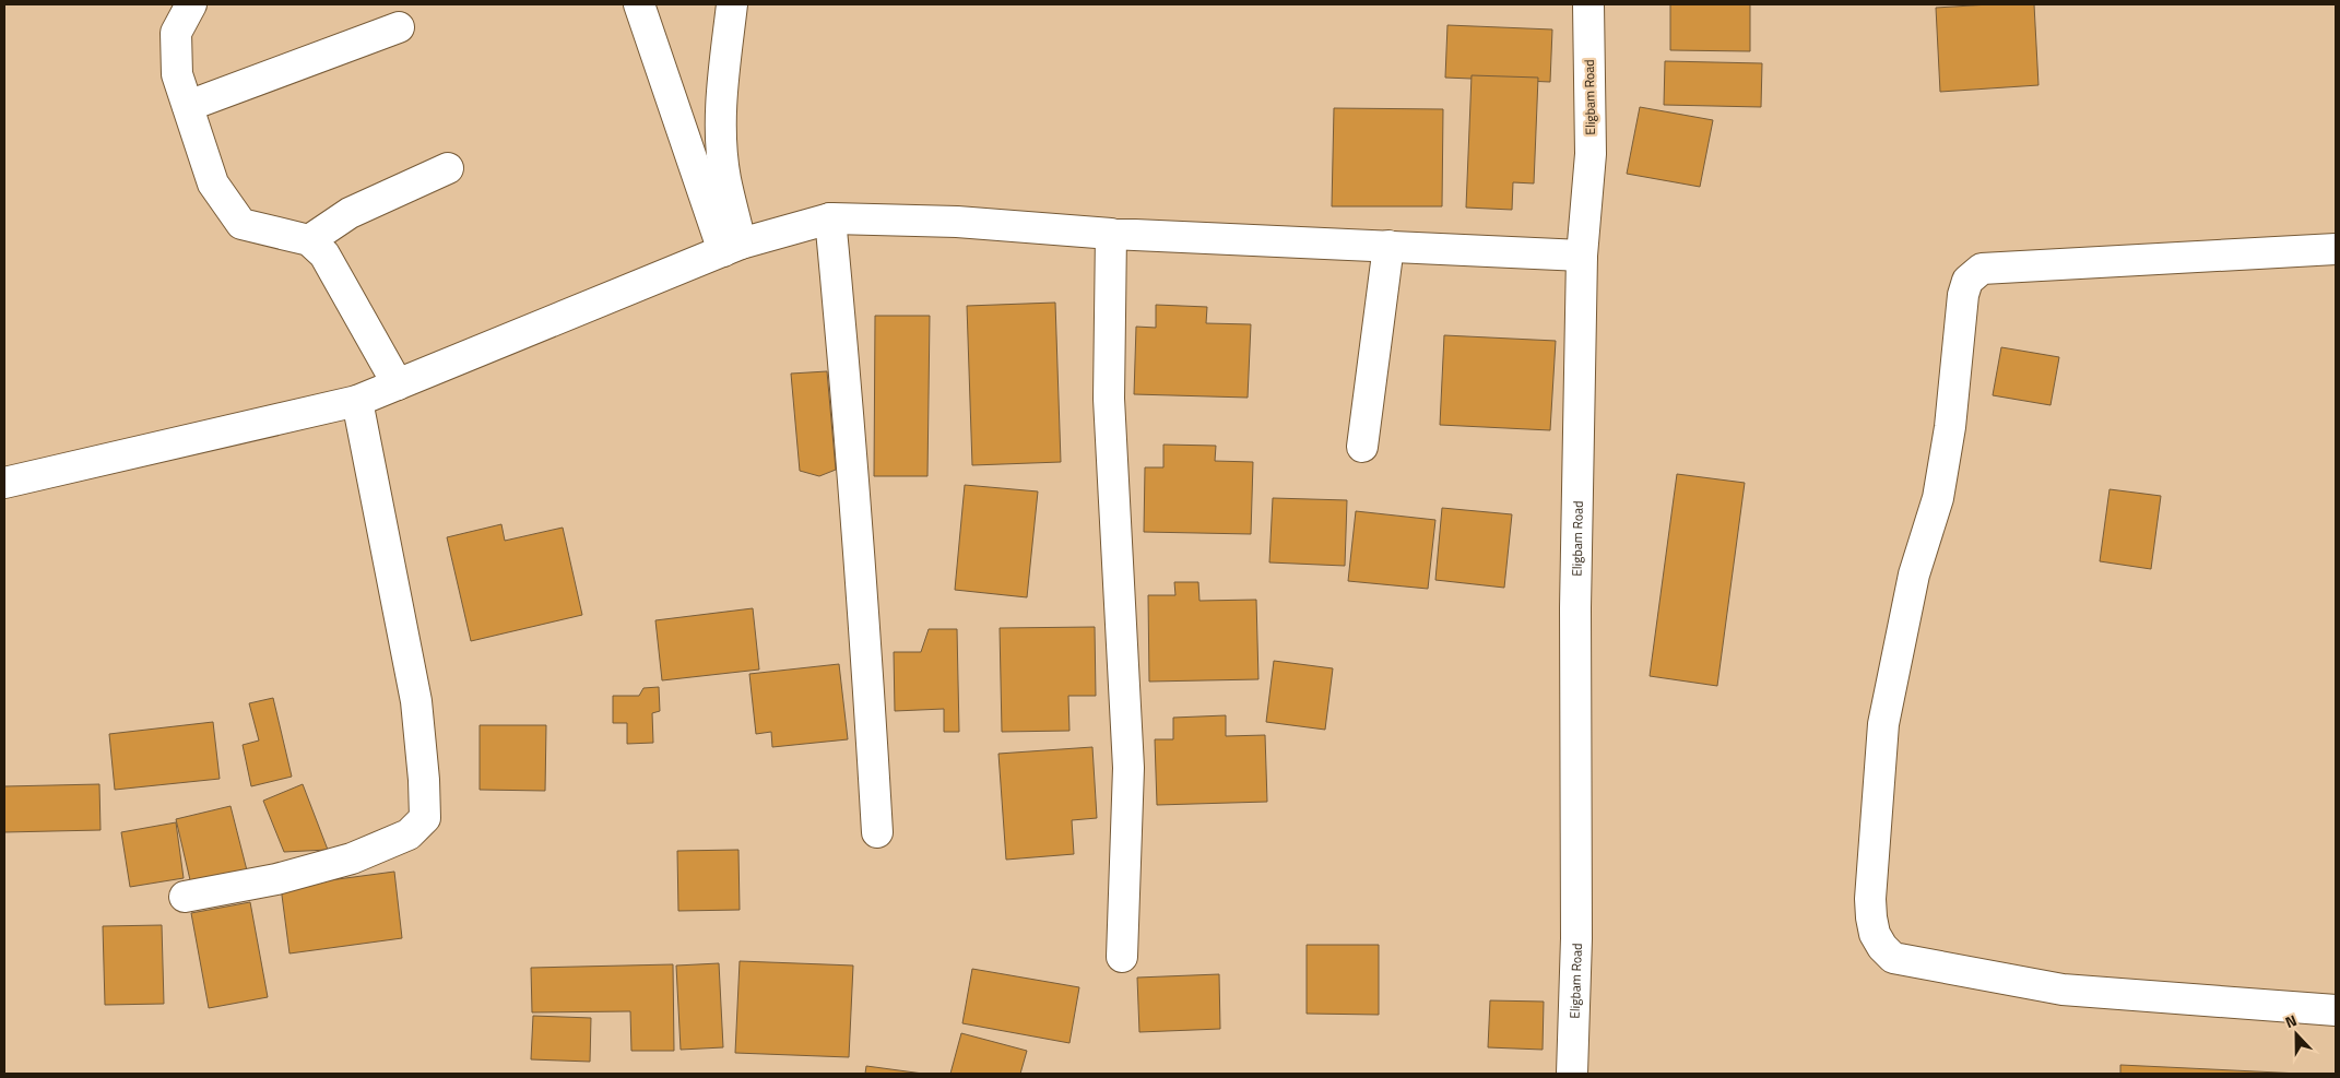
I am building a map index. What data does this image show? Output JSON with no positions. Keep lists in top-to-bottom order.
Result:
{
  "streets": {
    "street": ["Eligbam Road"]
  },
  "north": "top"
}
